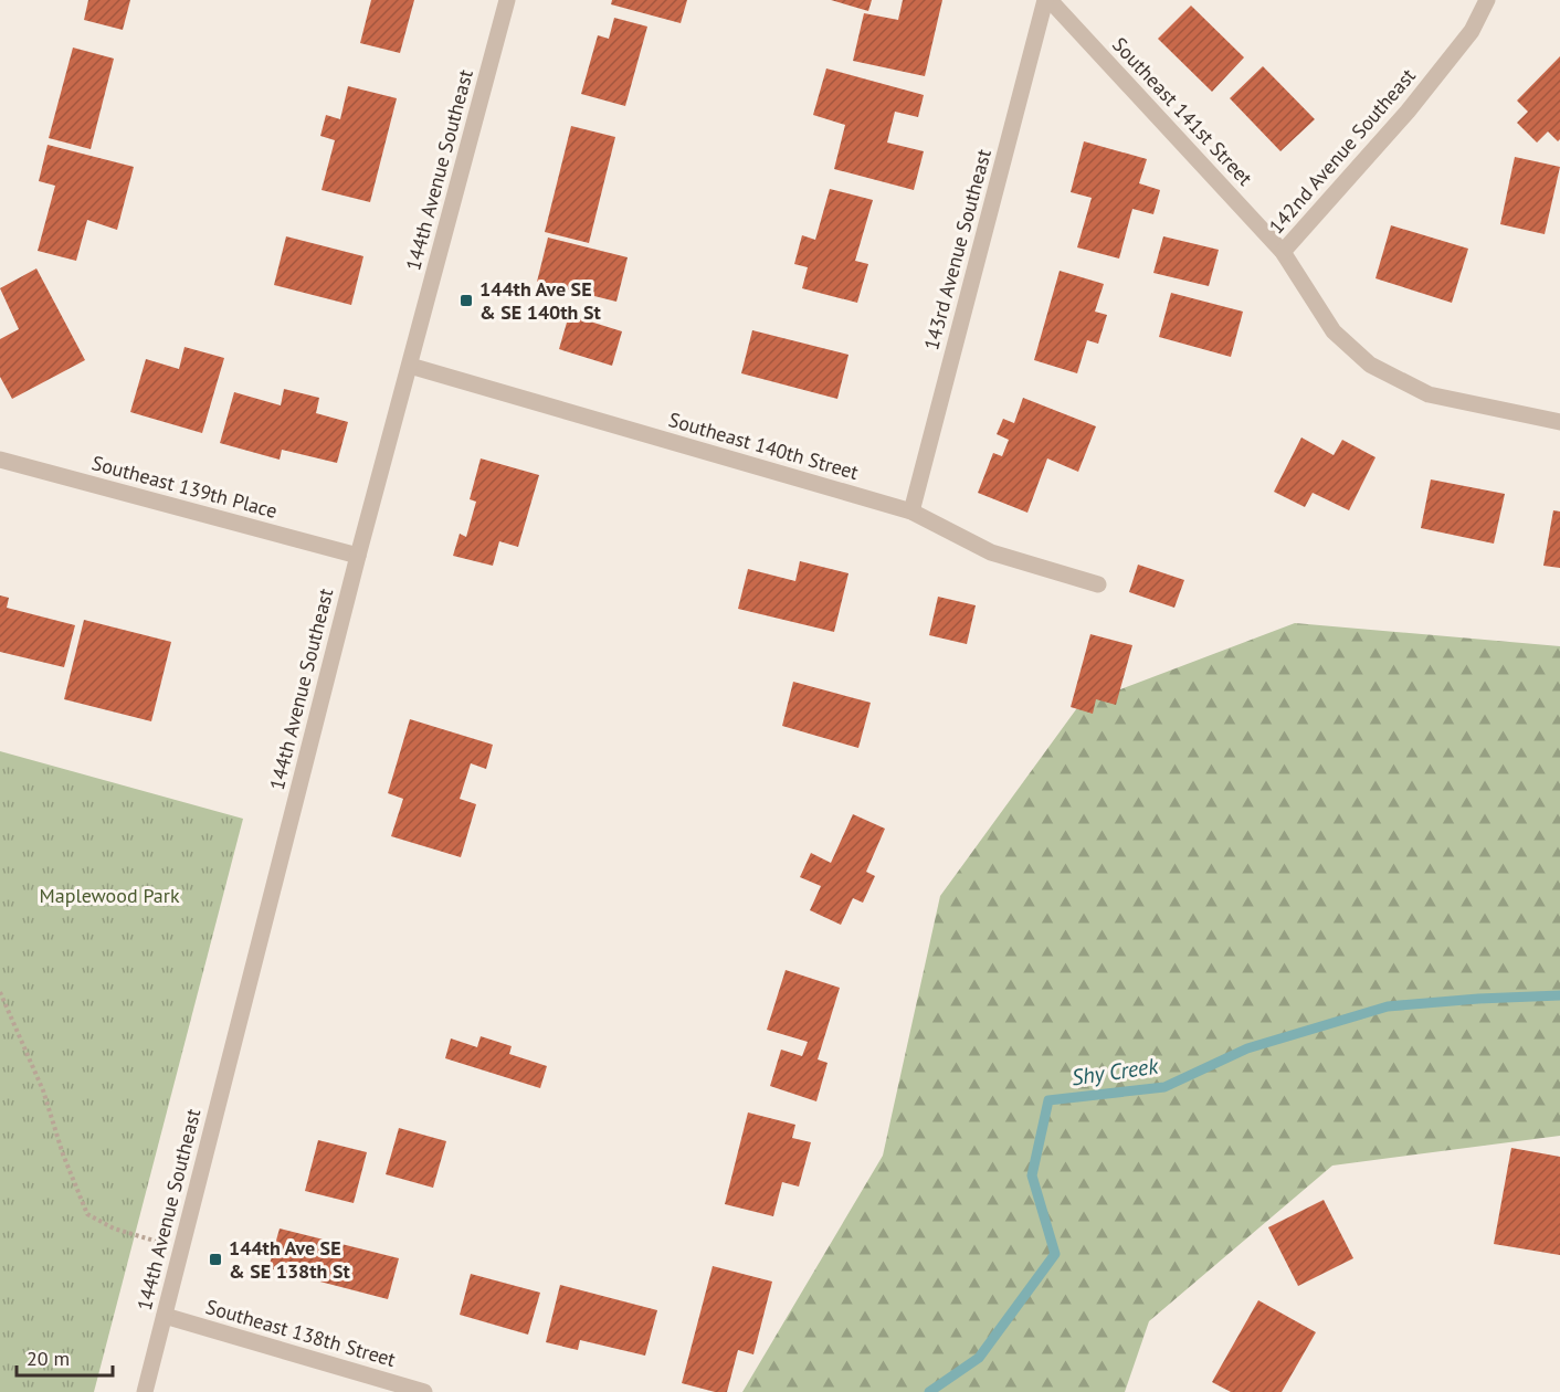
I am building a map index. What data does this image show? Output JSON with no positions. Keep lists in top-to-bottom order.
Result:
{
  "streets": {
    "street": [
      "Southeast 141st Street",
      "142nd Avenue Southeast",
      "144th Avenue Southeast",
      "143rd Avenue Southeast",
      "Southeast 140th Street",
      "Southeast 139th Place",
      "Southeast 138th Street"
    ]
  },
  "crossings": [
    ["Southeast 141st Street", "142nd Avenue Southeast"],
    ["Southeast 141st Street", "143rd Avenue Southeast"],
    ["144th Avenue Southeast", "Southeast 140th Street"],
    ["144th Avenue Southeast", "Southeast 139th Place"],
    ["144th Avenue Southeast", "Southeast 138th Street"],
    ["143rd Avenue Southeast", "Southeast 140th Street"]
  ],
  "water": ["Shy Creek"],
  "parks": ["Maplewood Park"],
  "places": {
    "transit": ["144th Ave SE & SE 140th St", "144th Ave SE & SE 138th St"]
  },
  "scale_bar": "20 m"
}
